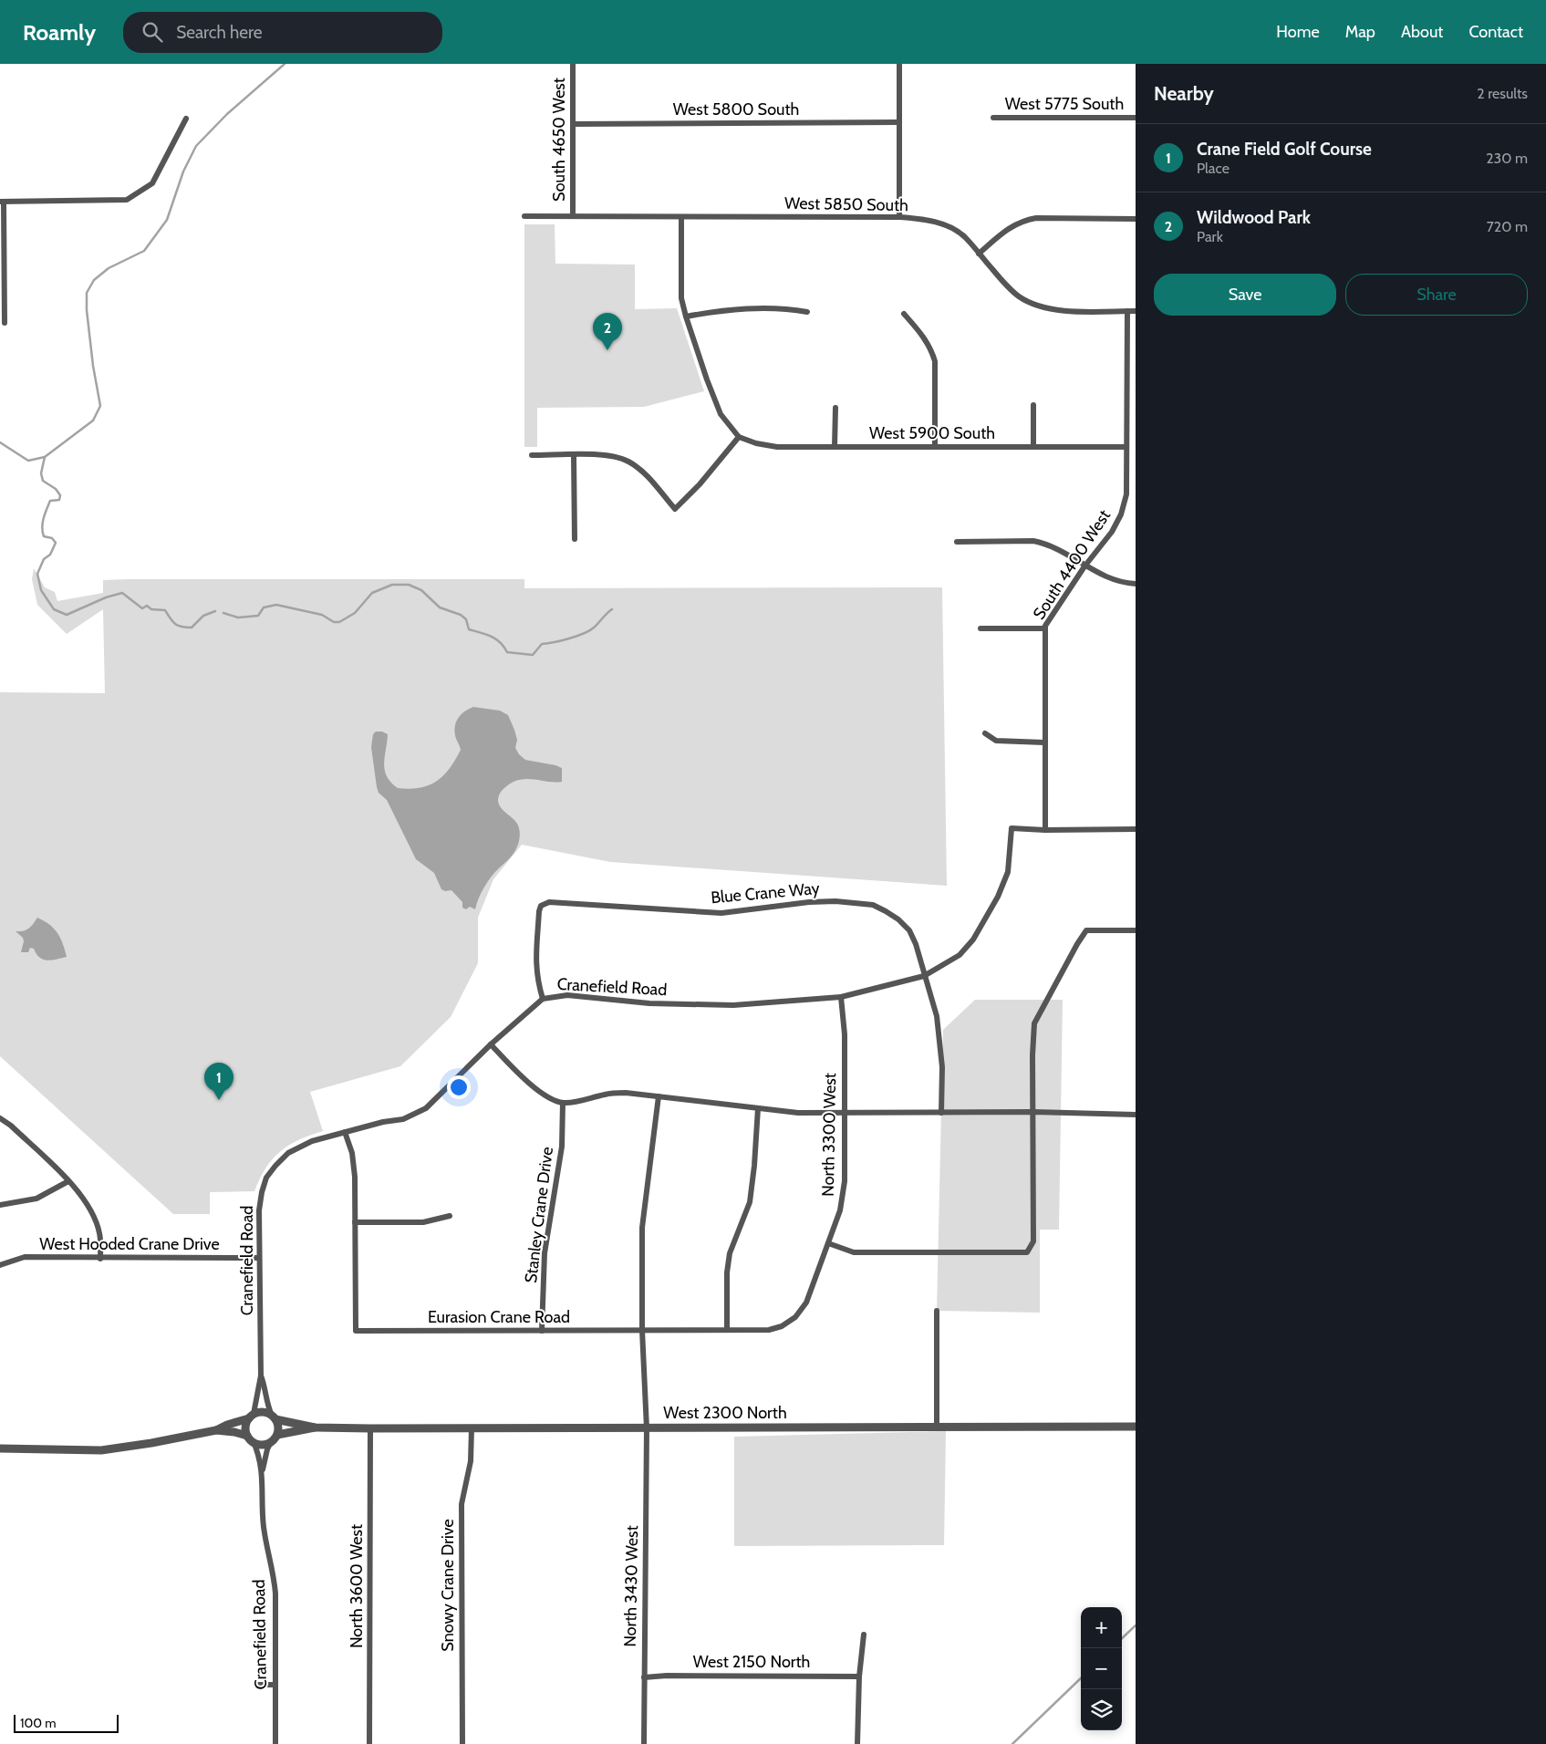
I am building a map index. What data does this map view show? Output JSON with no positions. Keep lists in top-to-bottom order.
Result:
{
  "streets": {
    "street": [
      "West 5775 South",
      "West 5800 South",
      "South 4650 West",
      "West 5850 South",
      "West 5900 South",
      "South 4400 West",
      "Blue Crane Way",
      "Cranefield Road",
      "North 3300 West",
      "Stanley Crane Drive",
      "West Hooded Crane Drive",
      "Eurasion Crane Road",
      "West 2300 North",
      "Snowy Crane Drive",
      "North 3600 West",
      "North 3430 West",
      "West 2150 North"
    ]
  },
  "crossings": [
    ["West 5800 South", "South 4650 West"],
    ["South 4650 West", "West 5850 South"],
    ["West 5850 South", "South 4400 West"],
    ["West 5900 South", "South 4400 West"],
    ["South 4400 West", "Cranefield Road"],
    ["Blue Crane Way", "Cranefield Road"],
    ["Cranefield Road", "North 3300 West"],
    ["Cranefield Road", "West Hooded Crane Drive"],
    ["North 3300 West", "Eurasion Crane Road"],
    ["Stanley Crane Drive", "Eurasion Crane Road"],
    ["Eurasion Crane Road", "North 3430 West"],
    ["West 2300 North", "Snowy Crane Drive"],
    ["West 2300 North", "North 3600 West"],
    ["West 2300 North", "North 3430 West"],
    ["North 3430 West", "West 2150 North"]
  ],
  "scale_bar": "100 m",
  "page": {
    "header": "Roamly",
    "search": "Search here",
    "nav": [
      "Home",
      "Map",
      "About",
      "Contact"
    ],
    "heading": ["Nearby", "2 results"],
    "list": [
      {
        "mark": "1",
        "name": "Crane Field Golf Course",
        "note": "Place",
        "value": "230 m"
      },
      {
        "mark": "2",
        "name": "Wildwood Park",
        "note": "Park",
        "value": "720 m"
      }
    ],
    "buttons": ["Save", "Share"],
    "pins": ["2", "1"],
    "map_buttons": ["+", "−"],
    "scale": "100 m"
  }
}
